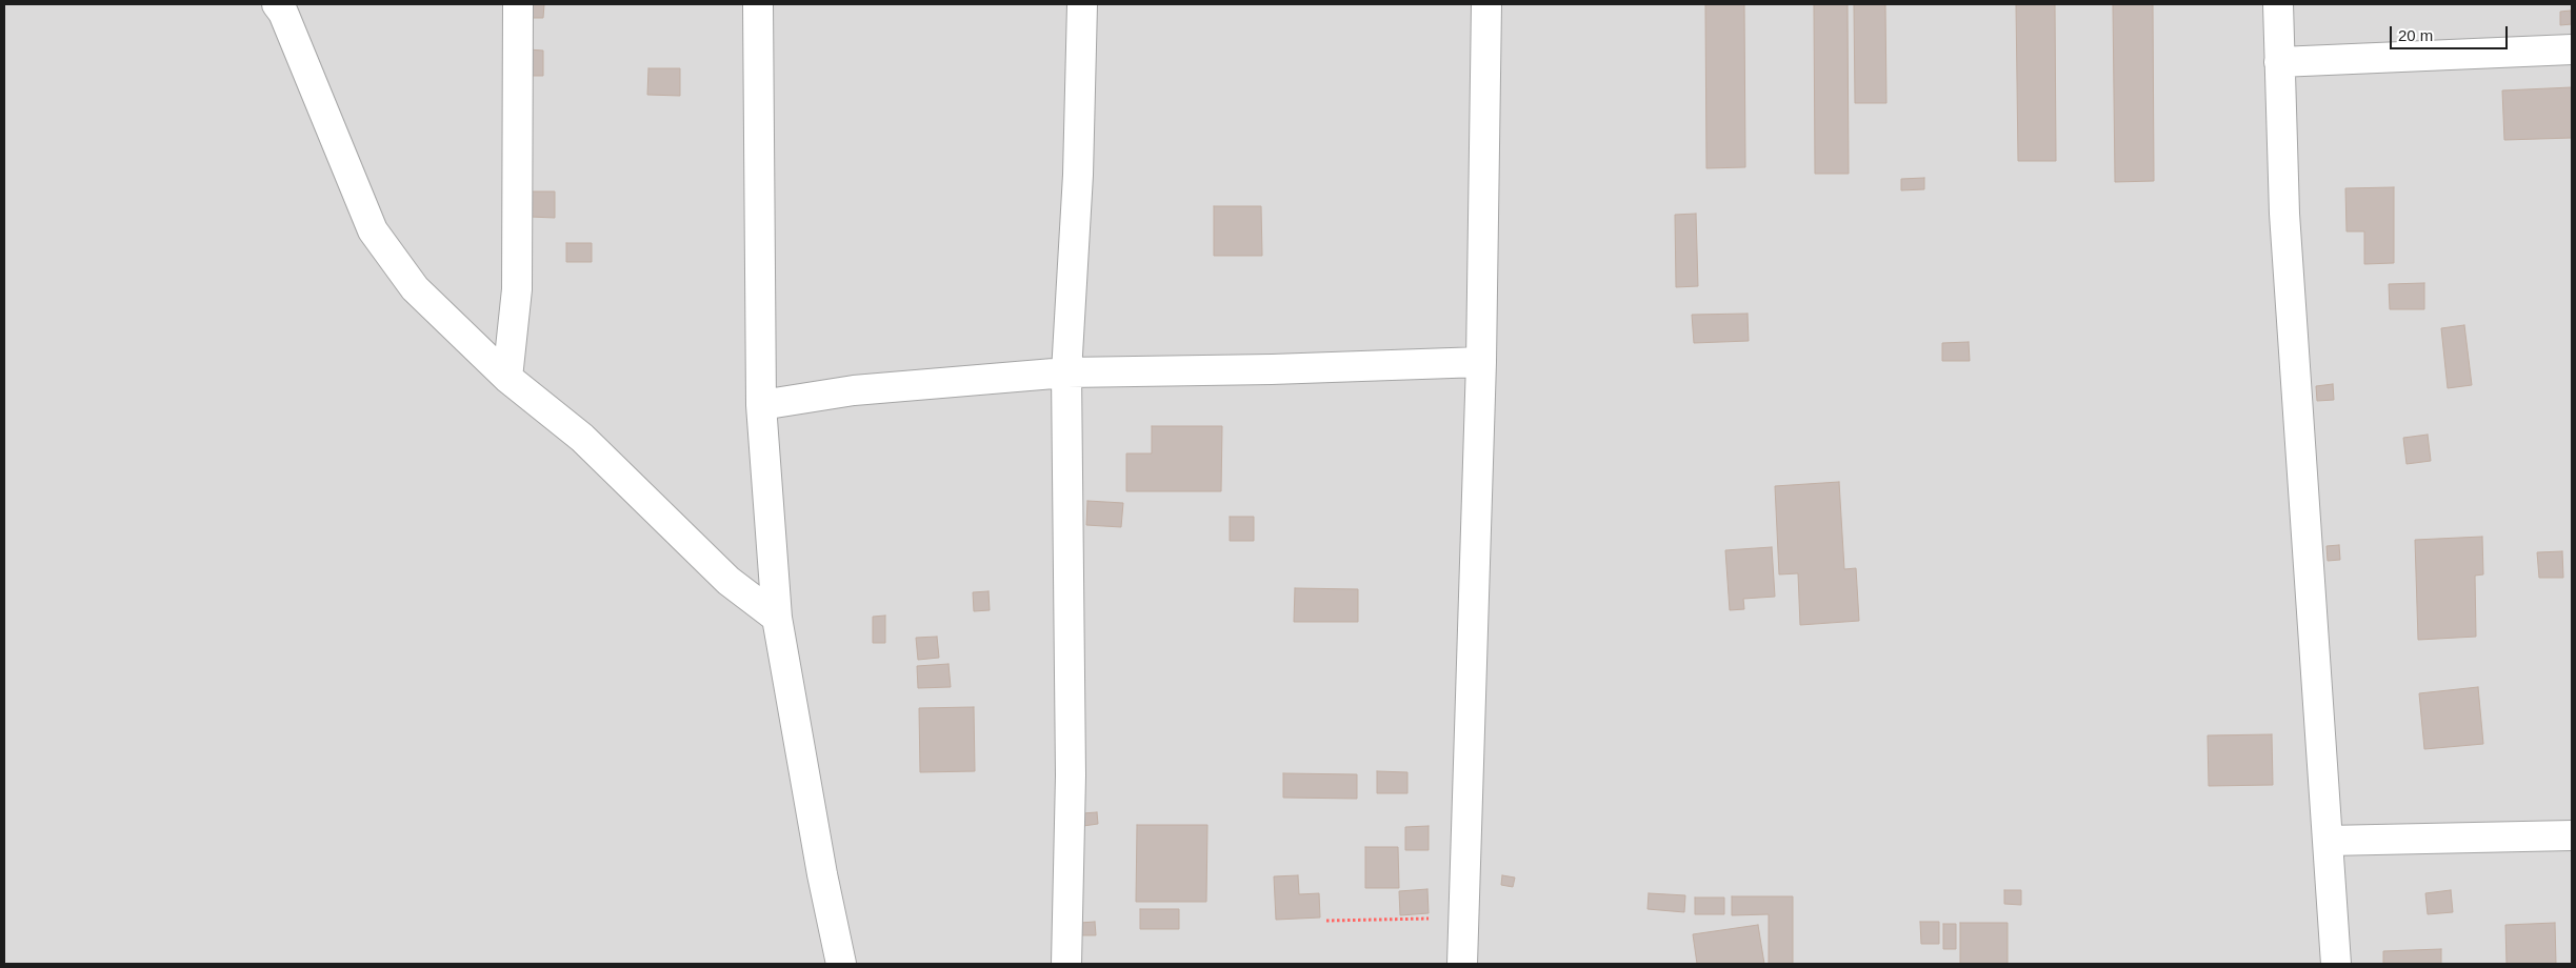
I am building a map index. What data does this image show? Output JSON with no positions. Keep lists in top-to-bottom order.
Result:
{
  "scale_bar": "20 m"
}
